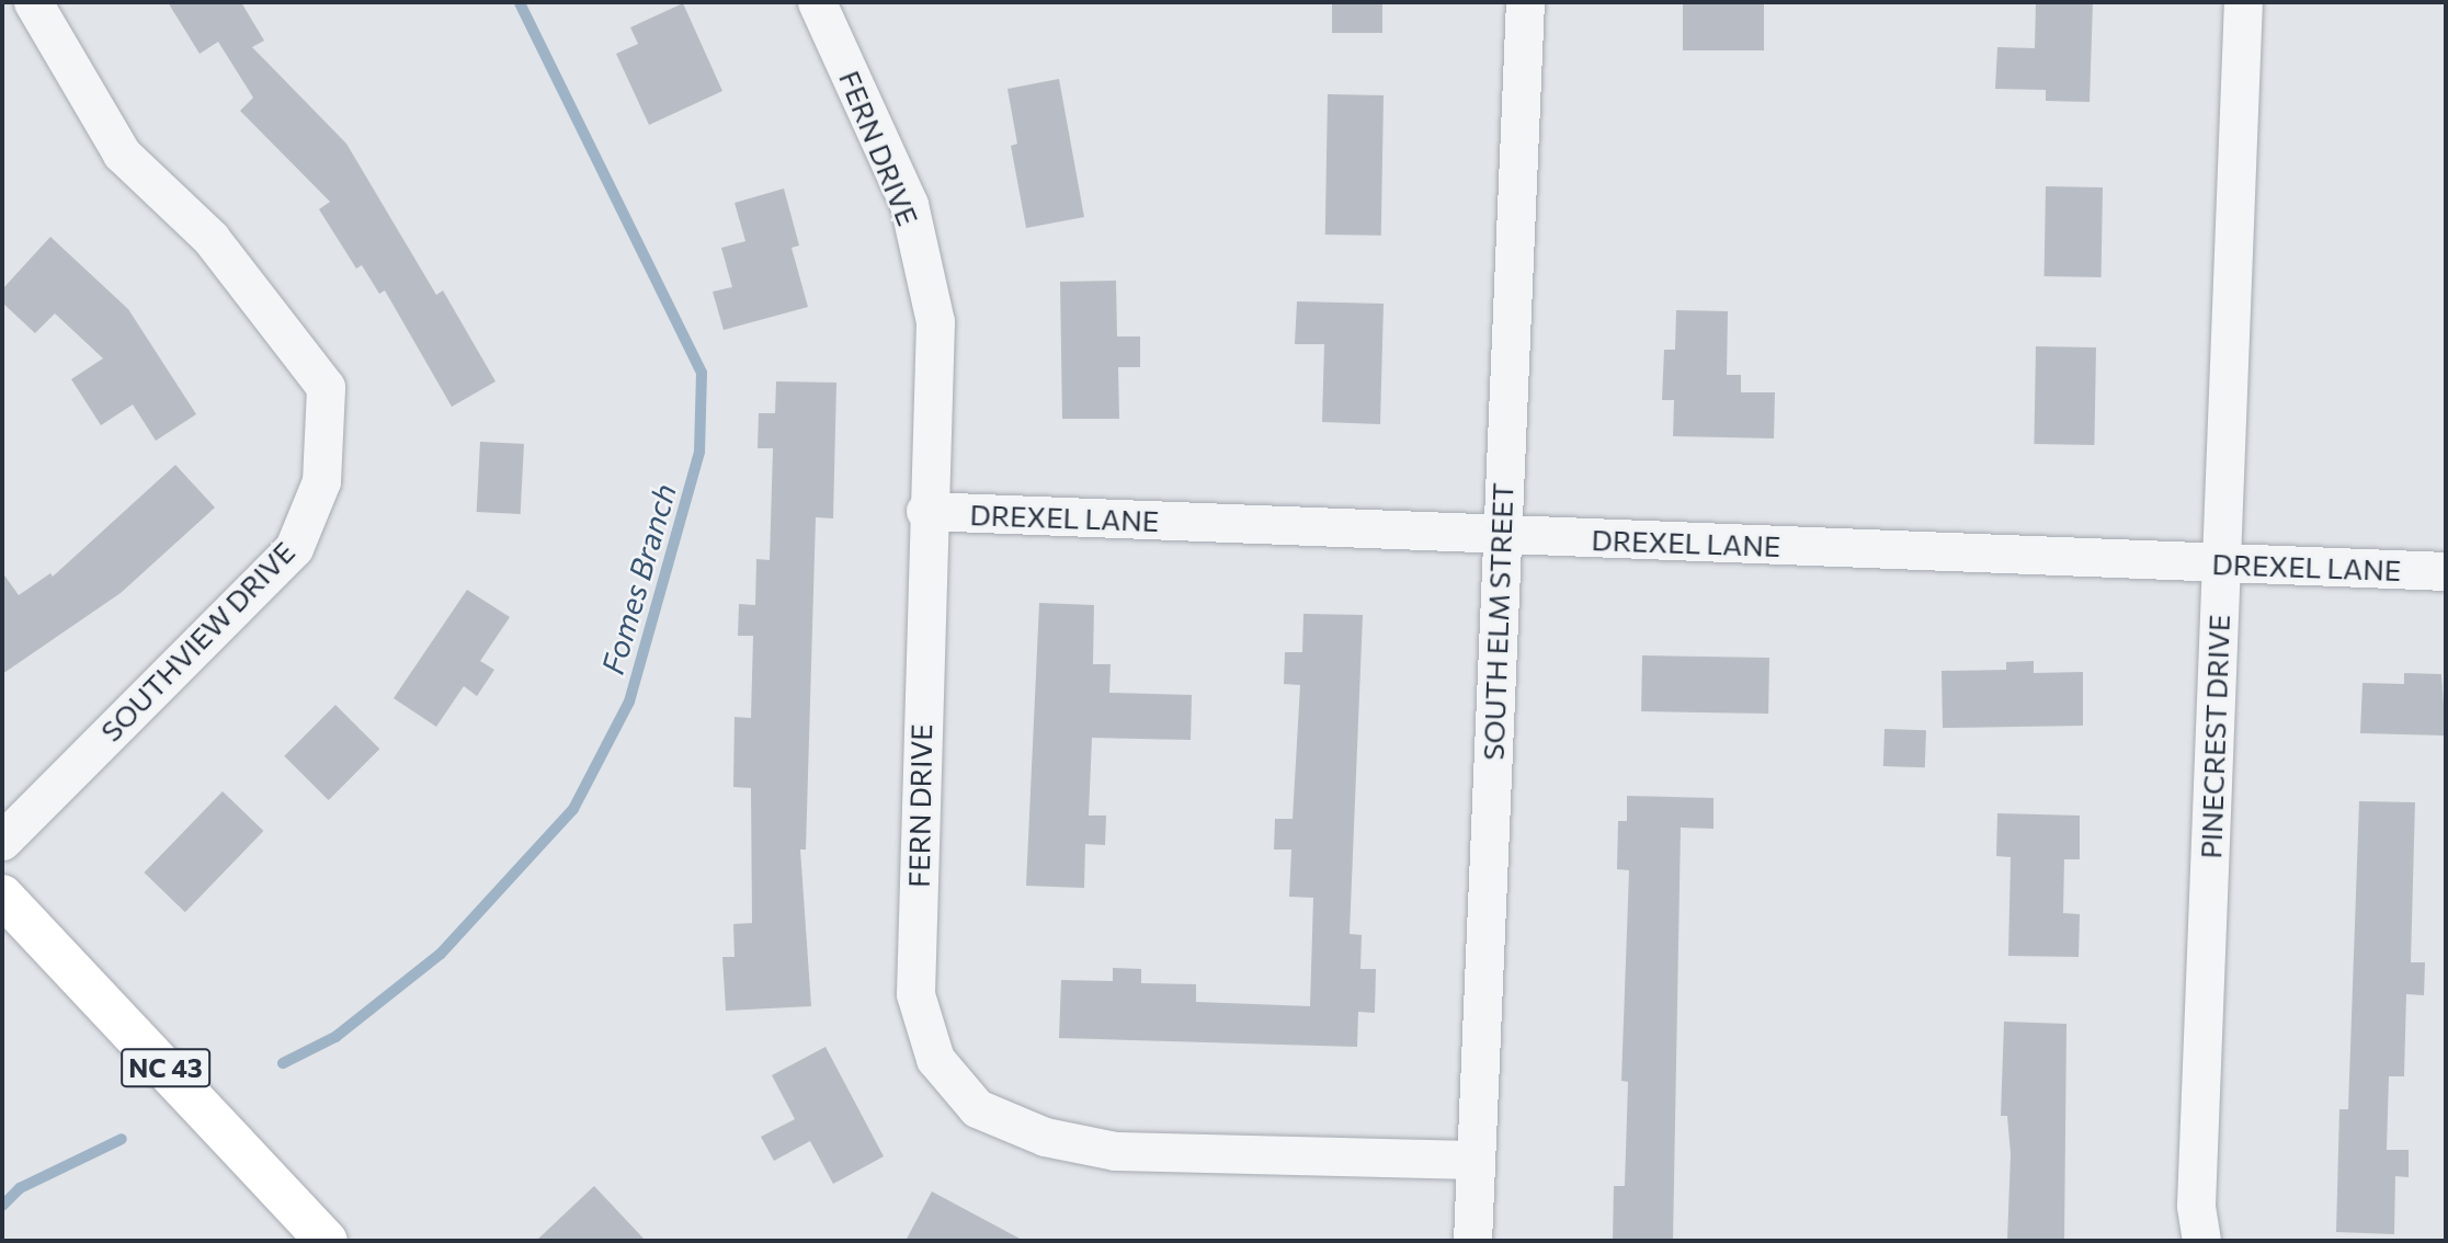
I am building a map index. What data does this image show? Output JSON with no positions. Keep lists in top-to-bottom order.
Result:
{
  "streets": {
    "main road": ["NC 43"],
    "street": [
      "FERN DRIVE",
      "DREXEL LANE",
      "SOUTH ELM STREET",
      "SOUTHVIEW DRIVE",
      "PINECREST DRIVE"
    ]
  },
  "crossings": [
    ["FERN DRIVE", "DREXEL LANE"],
    ["FERN DRIVE", "SOUTH ELM STREET"],
    ["DREXEL LANE", "SOUTH ELM STREET"],
    ["DREXEL LANE", "PINECREST DRIVE"]
  ],
  "water": ["Fomes Branch"]
}
